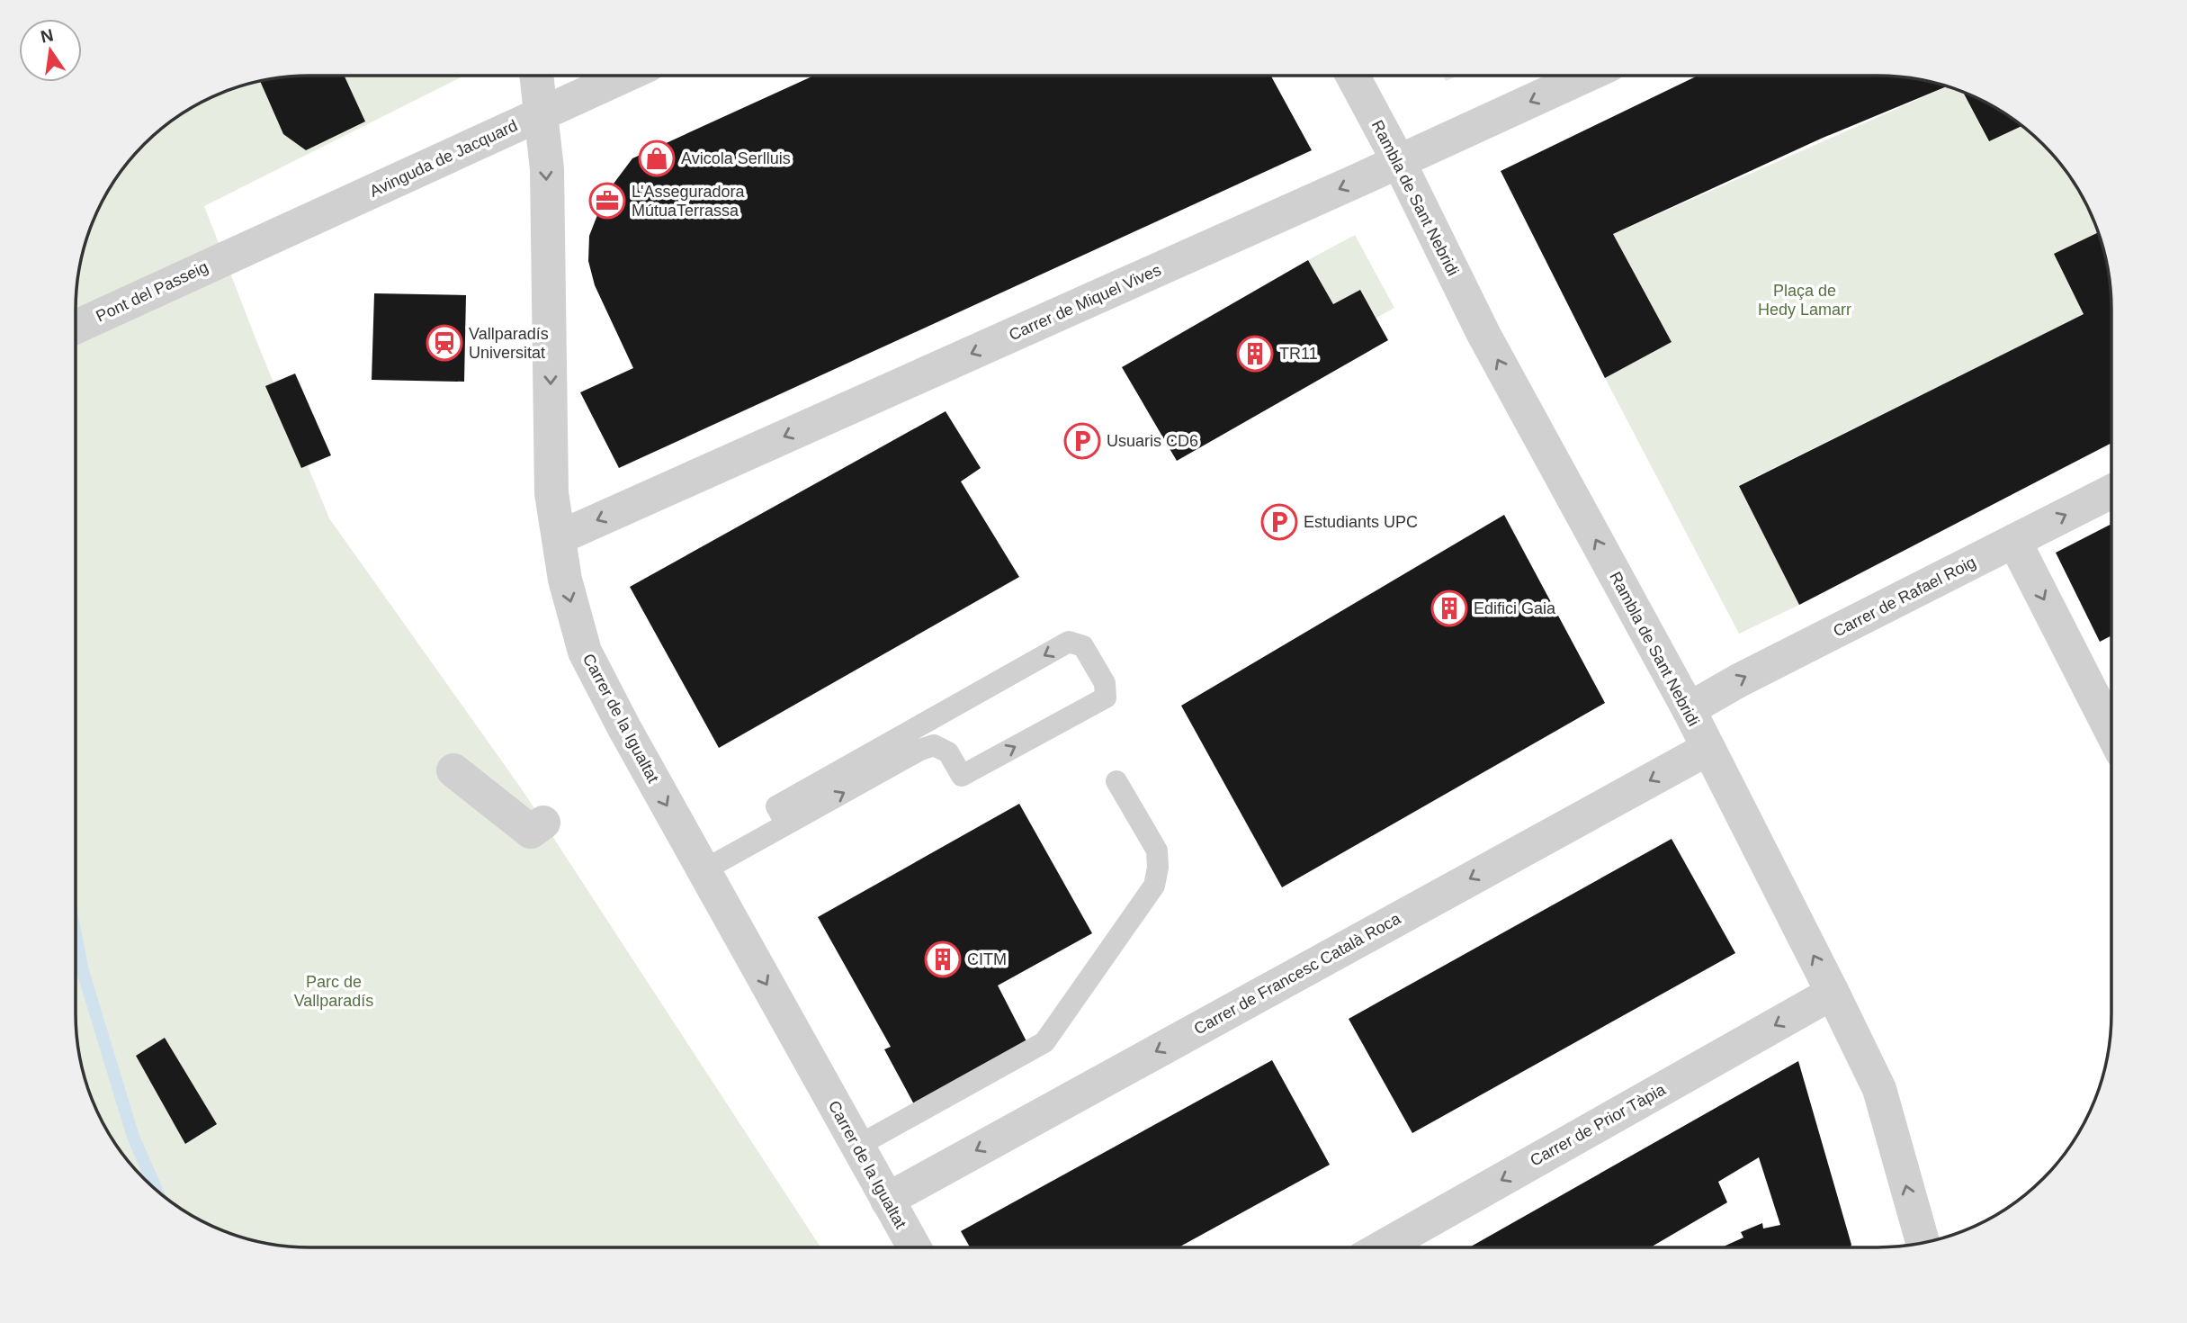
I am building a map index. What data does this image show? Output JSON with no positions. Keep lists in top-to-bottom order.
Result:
{
  "streets": {
    "street": [
      "Avinguda de Jacquard",
      "Rambla de Sant Nebridi",
      "Pont del Passeig",
      "Carrer de Miquel Vives",
      "Carrer de Rafael Roig",
      "Carrer de la Igualtat",
      "Carrer de Francesc Català Roca",
      "Carrer de Prior Tàpia"
    ]
  },
  "crossings": [
    ["Avinguda de Jacquard", "Pont del Passeig"],
    ["Avinguda de Jacquard", "Carrer de la Igualtat"],
    ["Rambla de Sant Nebridi", "Carrer de Miquel Vives"],
    ["Rambla de Sant Nebridi", "Carrer de Rafael Roig"],
    ["Rambla de Sant Nebridi", "Carrer de Francesc Català Roca"],
    ["Rambla de Sant Nebridi", "Carrer de Prior Tàpia"],
    ["Carrer de Miquel Vives", "Carrer de la Igualtat"],
    ["Carrer de la Igualtat", "Carrer de Francesc Català Roca"]
  ],
  "one_way": [
    "Rambla de Sant Nebridi",
    "Carrer de Miquel Vives",
    "Carrer de Rafael Roig",
    "Carrer de la Igualtat",
    "Carrer de Francesc Català Roca",
    "Carrer de Prior Tàpia"
  ],
  "parks": ["Plaça de Hedy Lamarr", "Parc de Vallparadís"],
  "places": {
    "shop": ["Avicola Serlluis"],
    "office": ["L'Asseguradora MútuaTerrassa"],
    "station": ["Vallparadís Universitat"],
    "building": ["TR11", "Edifici Gaia", "CITM"],
    "parking": ["Usuaris CD6", "Estudiants UPC"]
  },
  "north": "top"
}
